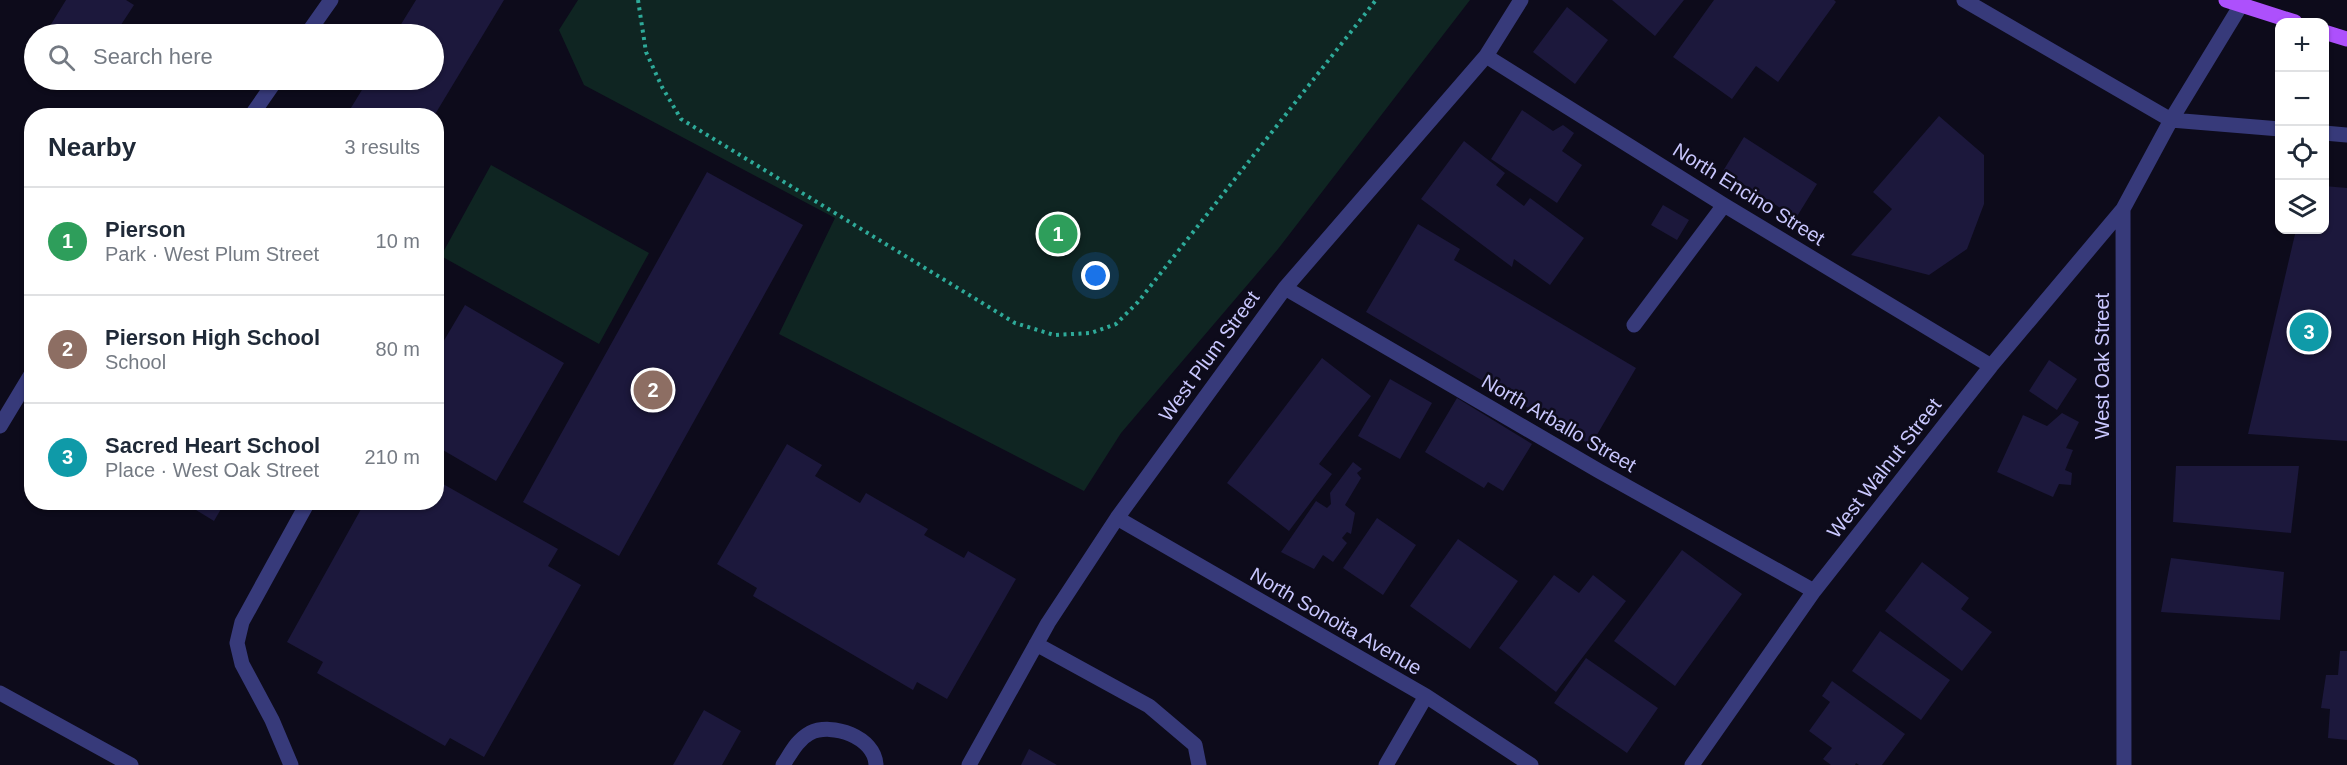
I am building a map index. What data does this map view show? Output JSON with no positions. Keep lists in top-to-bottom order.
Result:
{
  "streets": {
    "street": [
      "North Encino Street",
      "West Plum Street",
      "West Oak Street",
      "North Arballo Street",
      "West Walnut Street",
      "North Sonoita Avenue"
    ]
  },
  "crossings": [
    ["North Encino Street", "West Plum Street"],
    ["North Encino Street", "West Walnut Street"],
    ["West Plum Street", "North Arballo Street"],
    ["West Plum Street", "North Sonoita Avenue"],
    ["West Oak Street", "West Walnut Street"],
    ["North Arballo Street", "West Walnut Street"]
  ],
  "page": {
    "map_buttons": ["+", "−"],
    "search": "Search here",
    "heading": ["Nearby", "3 results"],
    "list": [
      {
        "mark": "1",
        "name": "Pierson",
        "note": "Park · West Plum Street",
        "value": "10 m"
      },
      {
        "mark": "2",
        "name": "Pierson High School",
        "note": "School",
        "value": "80 m"
      },
      {
        "mark": "3",
        "name": "Sacred Heart School",
        "note": "Place · West Oak Street",
        "value": "210 m"
      }
    ],
    "pins": ["1", "3", "2"]
  }
}
